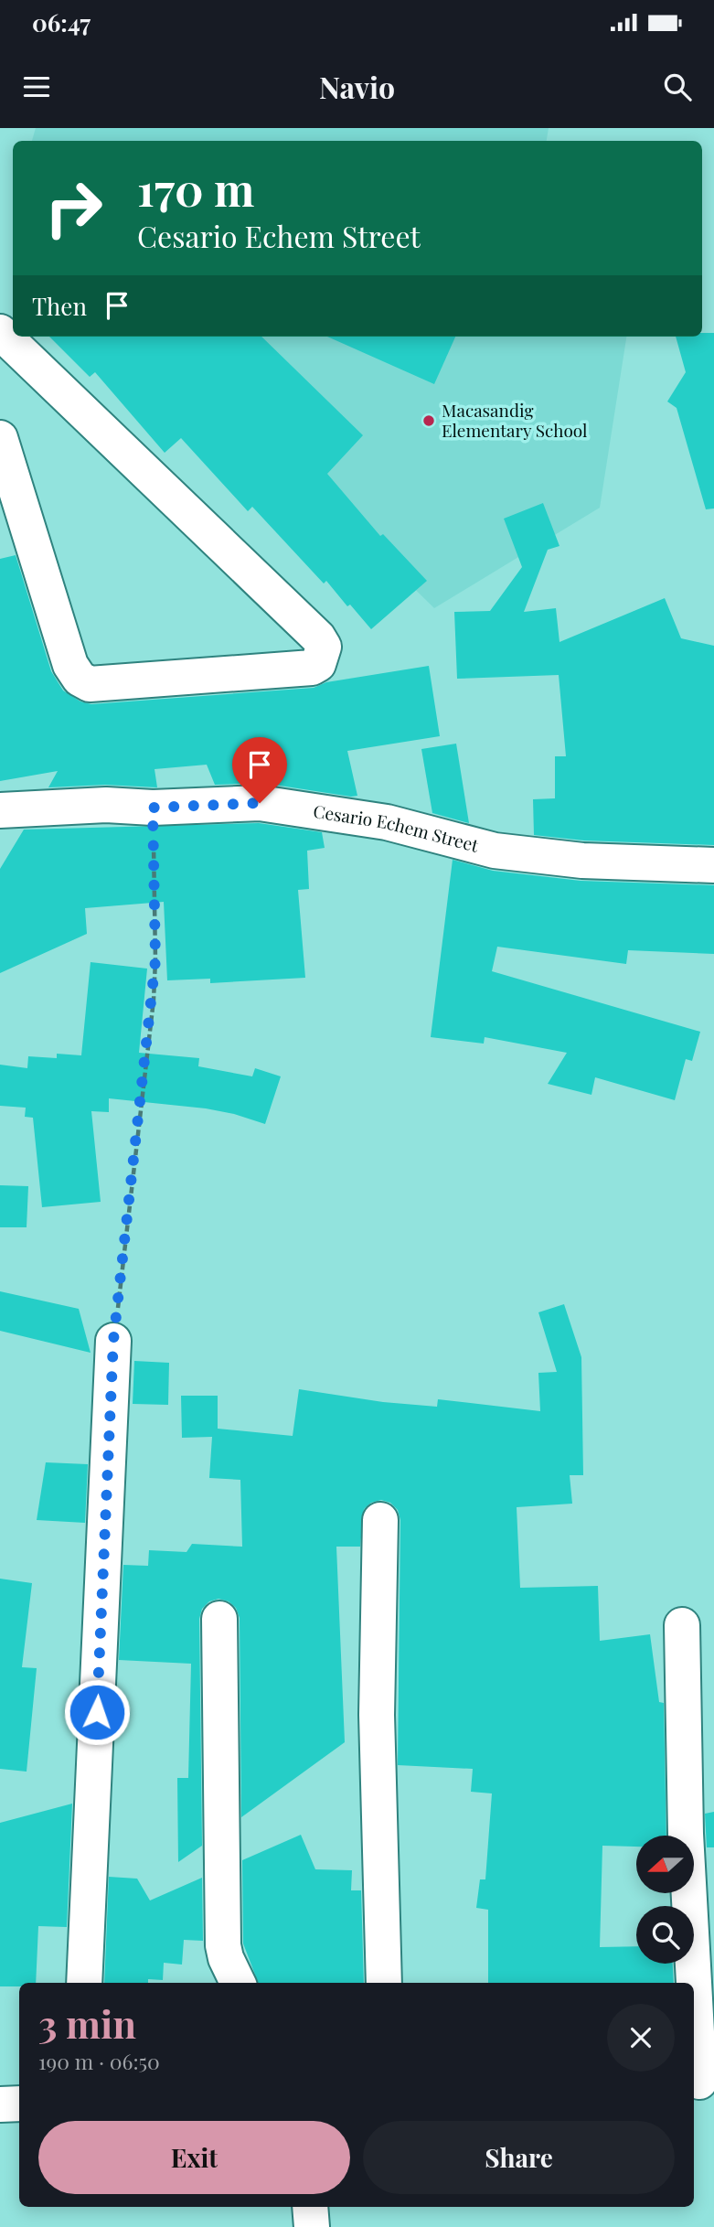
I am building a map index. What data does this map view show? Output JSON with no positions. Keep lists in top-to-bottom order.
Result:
{
  "streets": {
    "street": ["Cesario Echem Street"]
  },
  "places": ["Macasandig Elementary School"],
  "north": "left",
  "page": {
    "status": "06:47",
    "header": "Navio",
    "turn": ["170 m", "Cesario Echem Street"],
    "then": "Then",
    "heading": ["3 min", "190 m · 06:50"],
    "buttons": ["Exit", "Share"]
  }
}
